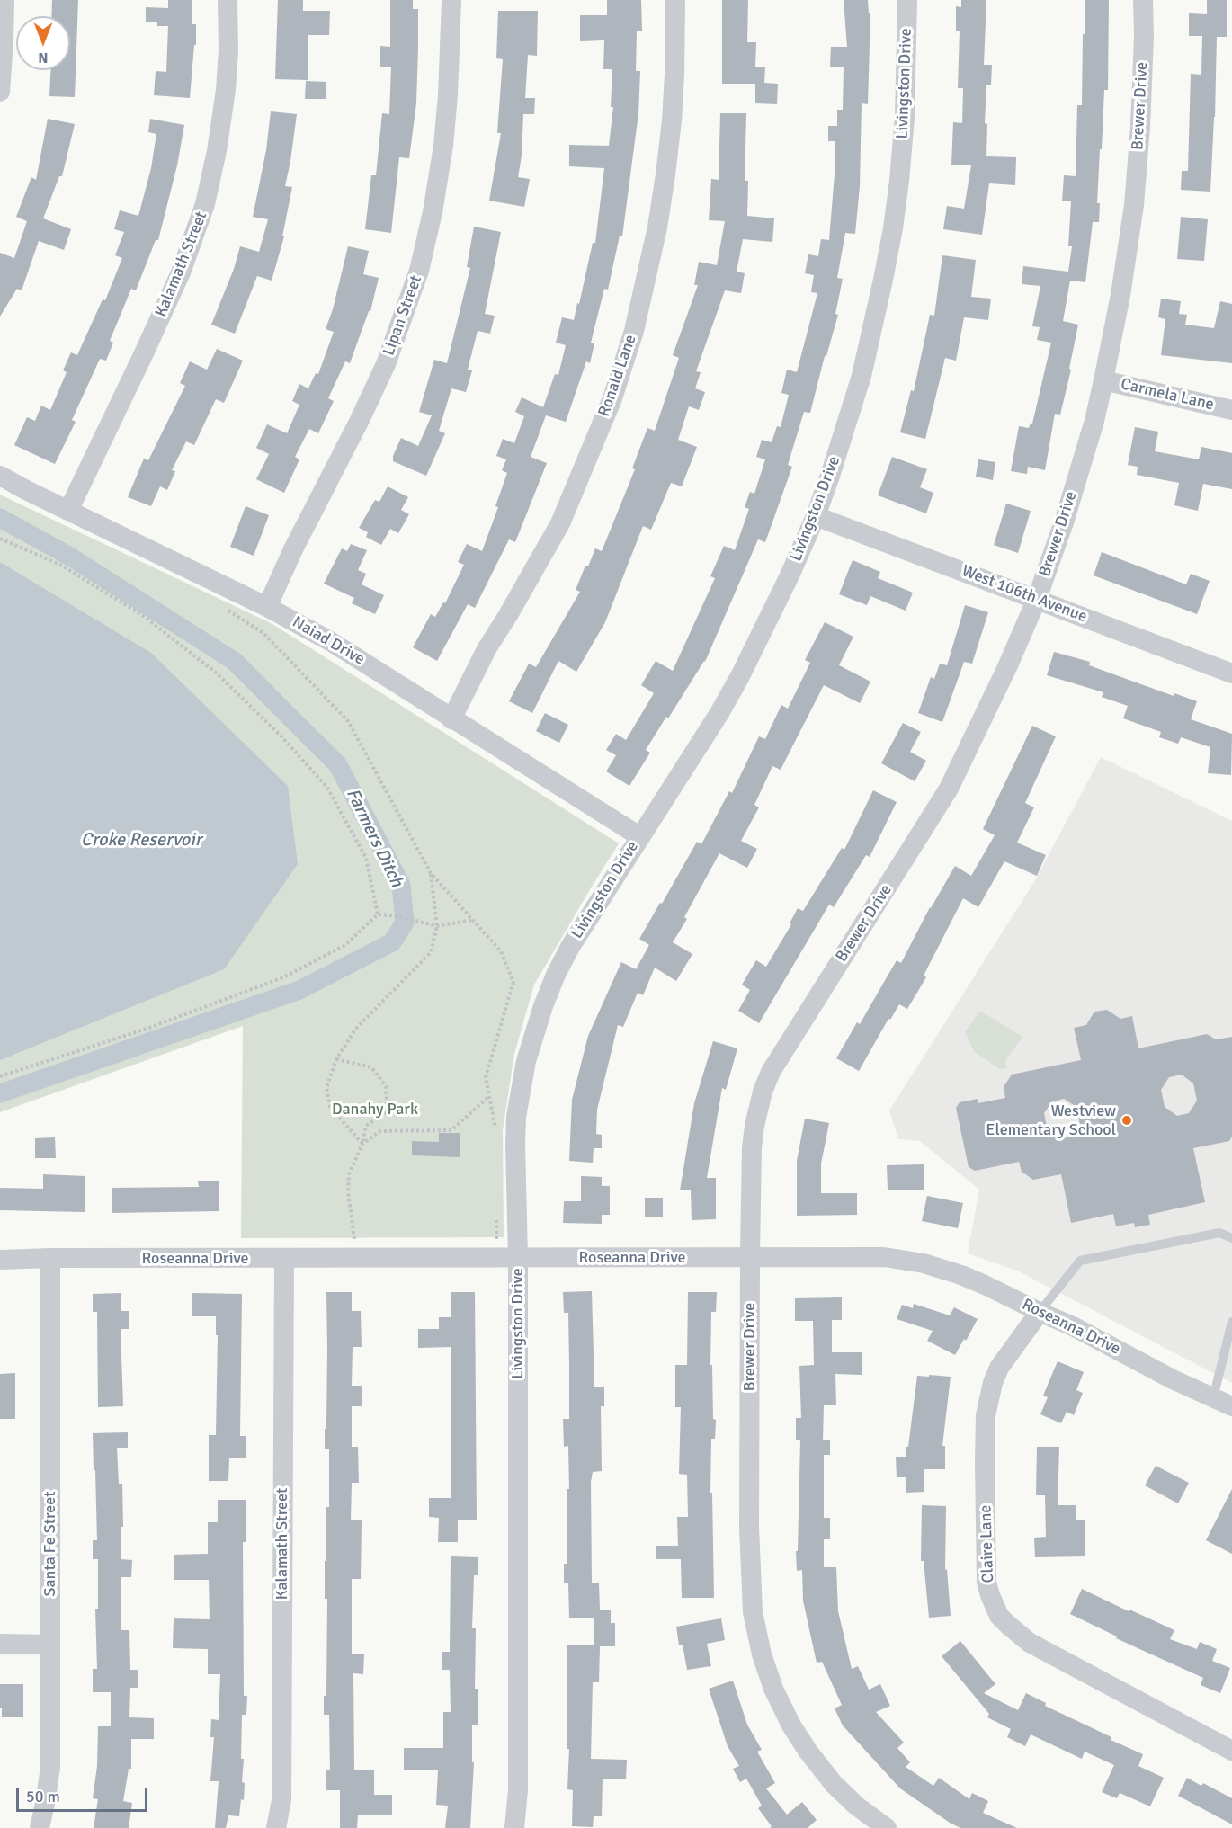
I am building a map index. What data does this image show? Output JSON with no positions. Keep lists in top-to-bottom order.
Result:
{
  "streets": {
    "street": [
      "Livingston Drive",
      "Brewer Drive",
      "Kalamath Street",
      "Lipan Street",
      "Ronald Lane",
      "Carmela Lane",
      "West 106th Avenue",
      "Naiad Drive",
      "Roseanna Drive",
      "Santa Fe Street",
      "Claire Lane"
    ]
  },
  "crossings": [
    ["Livingston Drive", "West 106th Avenue"],
    ["Livingston Drive", "Naiad Drive"],
    ["Livingston Drive", "Roseanna Drive"],
    ["Brewer Drive", "Carmela Lane"],
    ["Brewer Drive", "West 106th Avenue"],
    ["Brewer Drive", "Roseanna Drive"],
    ["Kalamath Street", "Naiad Drive"],
    ["Kalamath Street", "Roseanna Drive"],
    ["Lipan Street", "Naiad Drive"],
    ["Ronald Lane", "Naiad Drive"],
    ["Roseanna Drive", "Santa Fe Street"],
    ["Roseanna Drive", "Claire Lane"]
  ],
  "water": ["Farmers Ditch", "Croke Reservoir"],
  "parks": ["Danahy Park"],
  "places": ["Westview Elementary School"],
  "scale_bar": "50 m",
  "north": "bottom"
}
